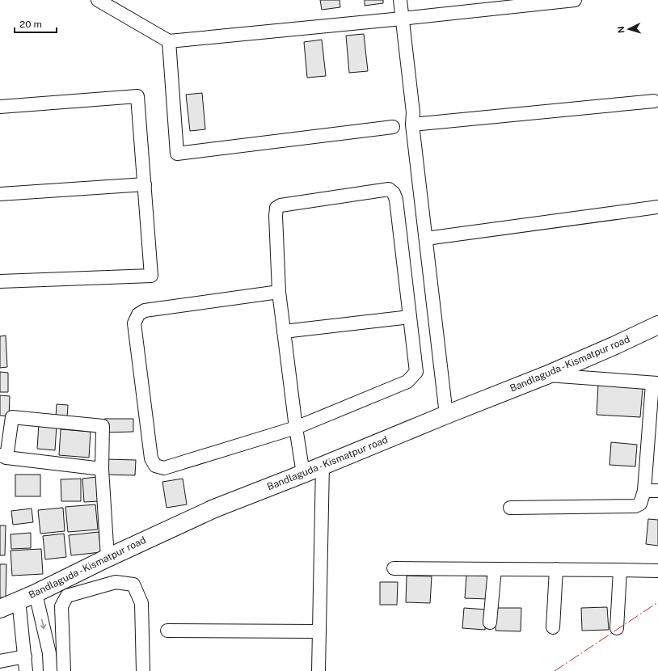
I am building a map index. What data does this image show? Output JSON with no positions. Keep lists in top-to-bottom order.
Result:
{
  "streets": {
    "street": ["Bandlaguda - Kismatpur road"]
  },
  "scale_bar": "20 m",
  "north": "left"
}
